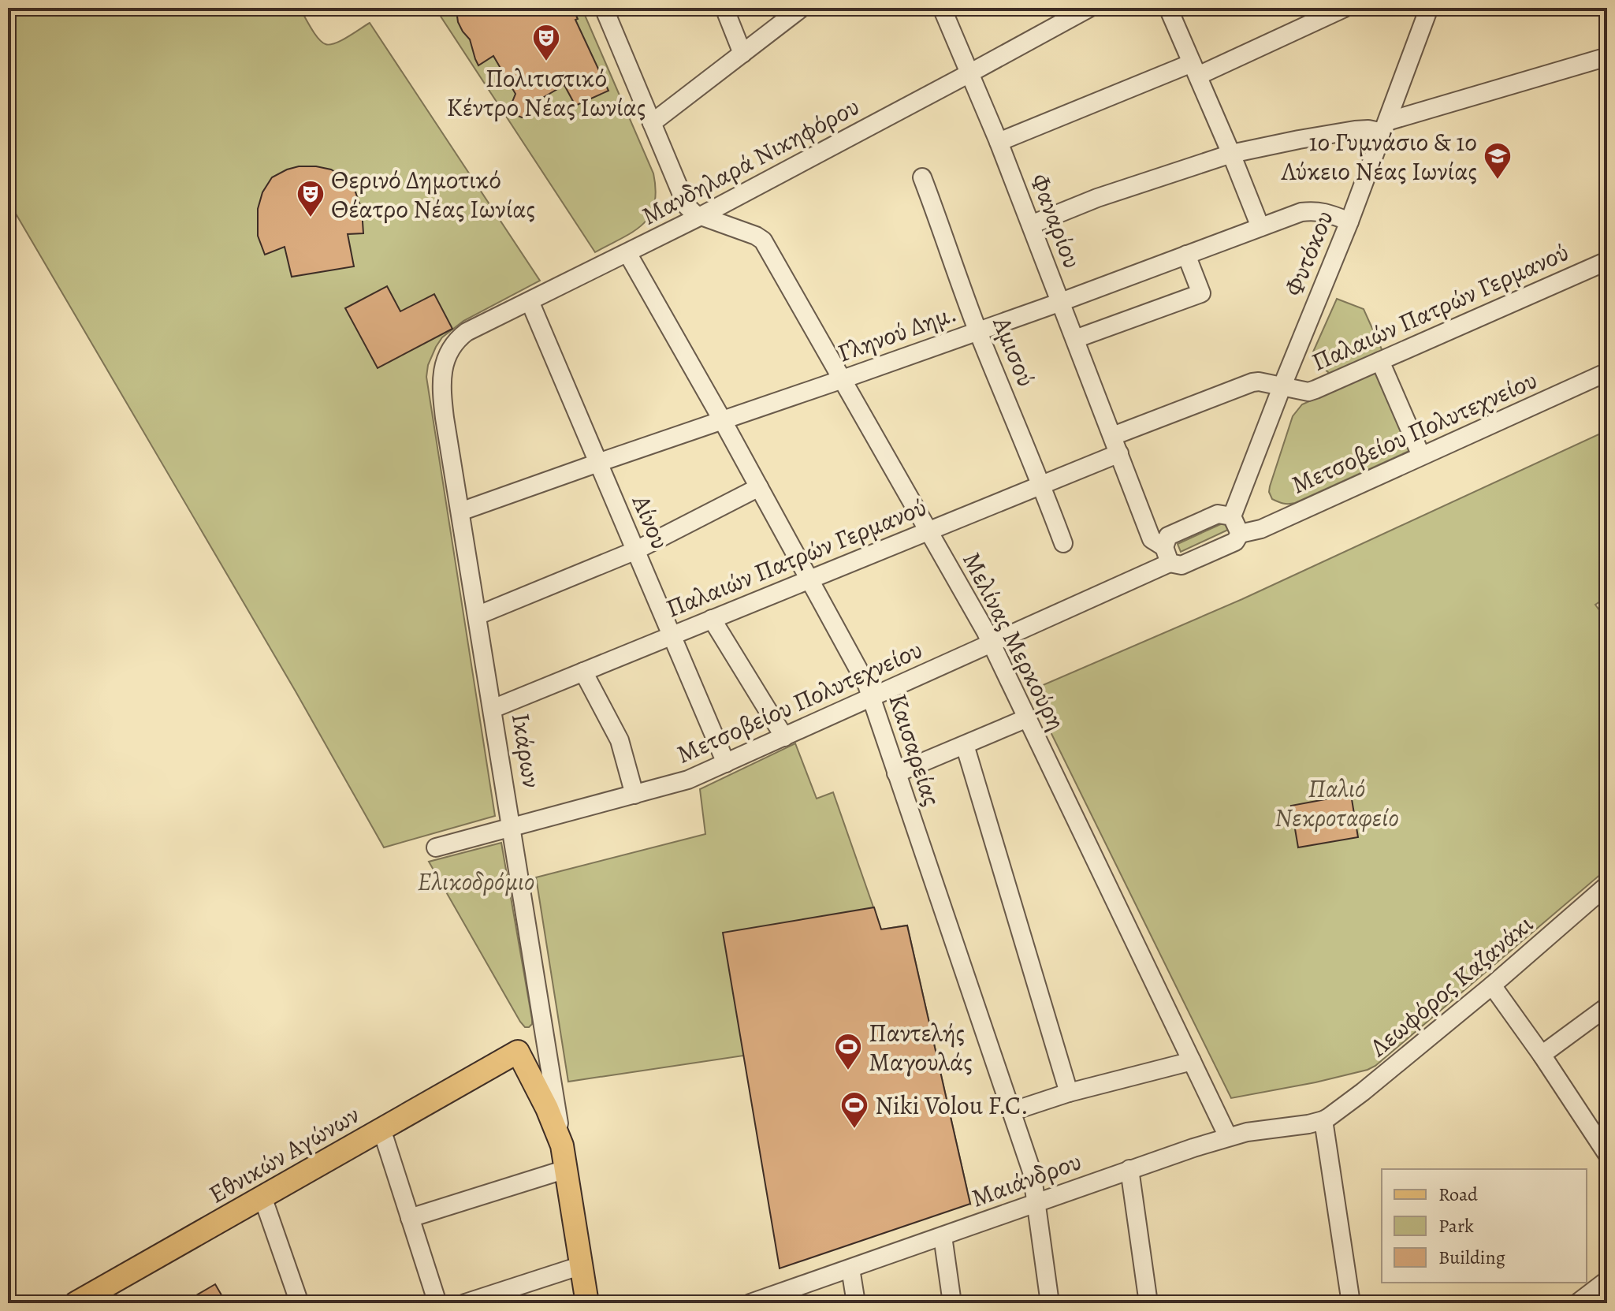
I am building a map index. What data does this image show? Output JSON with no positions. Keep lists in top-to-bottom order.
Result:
{
  "streets": {
    "main road": ["Ικάρων", "Εθνικών Αγώνων"],
    "street": [
      "Μανδηλαρά Νικηφόρου",
      "Φαναρίου",
      "Φυτόκου",
      "Παλαιών Πατρών Γερμανού",
      "Γληνού Δημ.",
      "Αμισού",
      "Μετσοβείου Πολυτεχνείου",
      "Αίνου",
      "Μελίνας Μερκούρη",
      "Καισαρείας",
      "Λεωφόρος Καζανάκι",
      "Μαιάνδρου"
    ]
  },
  "crossings": [
    ["Μανδηλαρά Νικηφόρου", "Φαναρίου"],
    ["Μανδηλαρά Νικηφόρου", "Αίνου"],
    ["Μανδηλαρά Νικηφόρου", "Μελίνας Μερκούρη"],
    ["Μανδηλαρά Νικηφόρου", "Καισαρείας"],
    ["Μανδηλαρά Νικηφόρου", "Ικάρων"],
    ["Φαναρίου", "Παλαιών Πατρών Γερμανού"],
    ["Φαναρίου", "Γληνού Δημ."],
    ["Φαναρίου", "Μετσοβείου Πολυτεχνείου"],
    ["Φυτόκου", "Παλαιών Πατρών Γερμανού"],
    ["Φυτόκου", "Γληνού Δημ."],
    ["Παλαιών Πατρών Γερμανού", "Αμισού"],
    ["Παλαιών Πατρών Γερμανού", "Αίνου"],
    ["Παλαιών Πατρών Γερμανού", "Μελίνας Μερκούρη"],
    ["Παλαιών Πατρών Γερμανού", "Καισαρείας"],
    ["Παλαιών Πατρών Γερμανού", "Ικάρων"],
    ["Γληνού Δημ.", "Αμισού"],
    ["Γληνού Δημ.", "Αίνου"],
    ["Γληνού Δημ.", "Μελίνας Μερκούρη"],
    ["Γληνού Δημ.", "Καισαρείας"],
    ["Γληνού Δημ.", "Ικάρων"],
    ["Μετσοβείου Πολυτεχνείου", "Αίνου"],
    ["Μετσοβείου Πολυτεχνείου", "Μελίνας Μερκούρη"],
    ["Μετσοβείου Πολυτεχνείου", "Καισαρείας"],
    ["Μετσοβείου Πολυτεχνείου", "Ικάρων"],
    ["Μελίνας Μερκούρη", "Μαιάνδρου"],
    ["Καισαρείας", "Μαιάνδρου"],
    ["Ικάρων", "Εθνικών Αγώνων"],
    ["Λεωφόρος Καζανάκι", "Μαιάνδρου"]
  ],
  "parks": ["Παλιό Νεκροταφείο", "Ελικοδρόμιο"],
  "places": {
    "theatre": ["Πολιτιστικό Κέντρο Νέας Ιωνίας", "Θερινό Δημοτικό Θέατρο Νέας Ιωνίας"],
    "school or university": ["1ο Γυμνάσιο & 1ο Λύκειο Νέας Ιωνίας"],
    "sports": ["Παντελής Μαγουλάς", "Niki Volou F.C."]
  },
  "legend": ["Road", "Park", "Building"]
}
